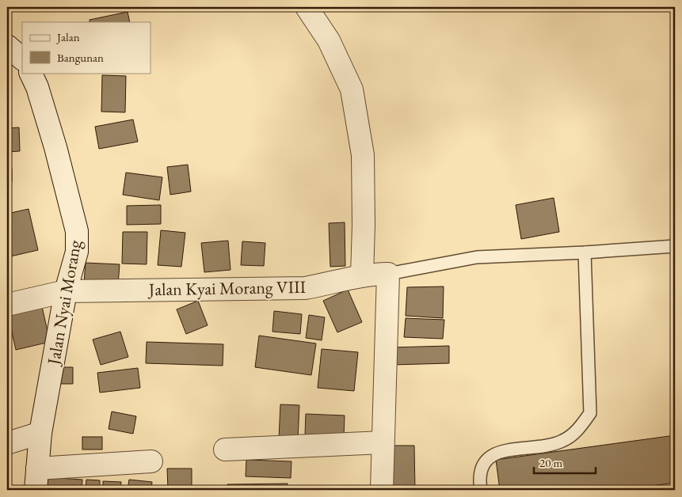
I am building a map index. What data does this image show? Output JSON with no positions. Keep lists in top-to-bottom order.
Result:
{
  "streets": {
    "street": ["Jalan Kyai Morang VIII", "Jalan Nyai Morang"]
  },
  "crossings": [
    ["Jalan Kyai Morang VIII", "Jalan Nyai Morang"]
  ],
  "legend": ["Jalan", "Bangunan"],
  "scale_bar": "20 m"
}
